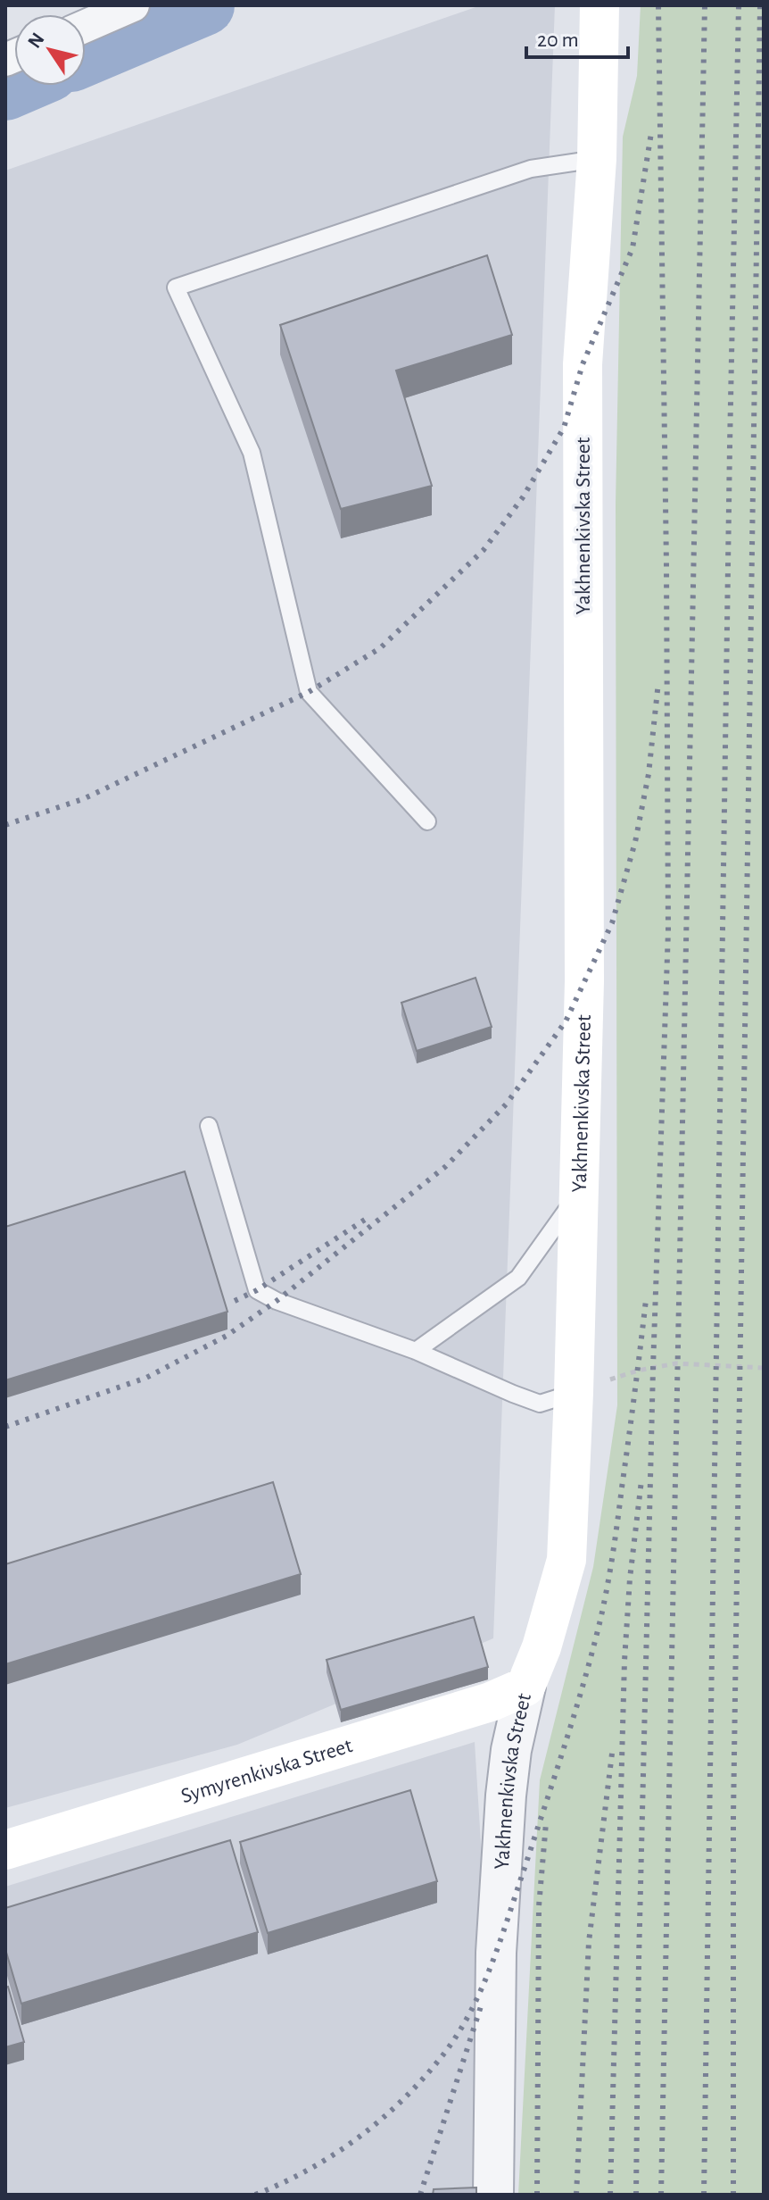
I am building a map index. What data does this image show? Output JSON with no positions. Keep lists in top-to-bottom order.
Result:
{
  "streets": {
    "main road": ["Yakhnenkivska Street", "Symyrenkivska Street"]
  },
  "crossings": [
    ["Yakhnenkivska Street", "Symyrenkivska Street"]
  ],
  "scale_bar": "20 m",
  "north": "top left"
}
